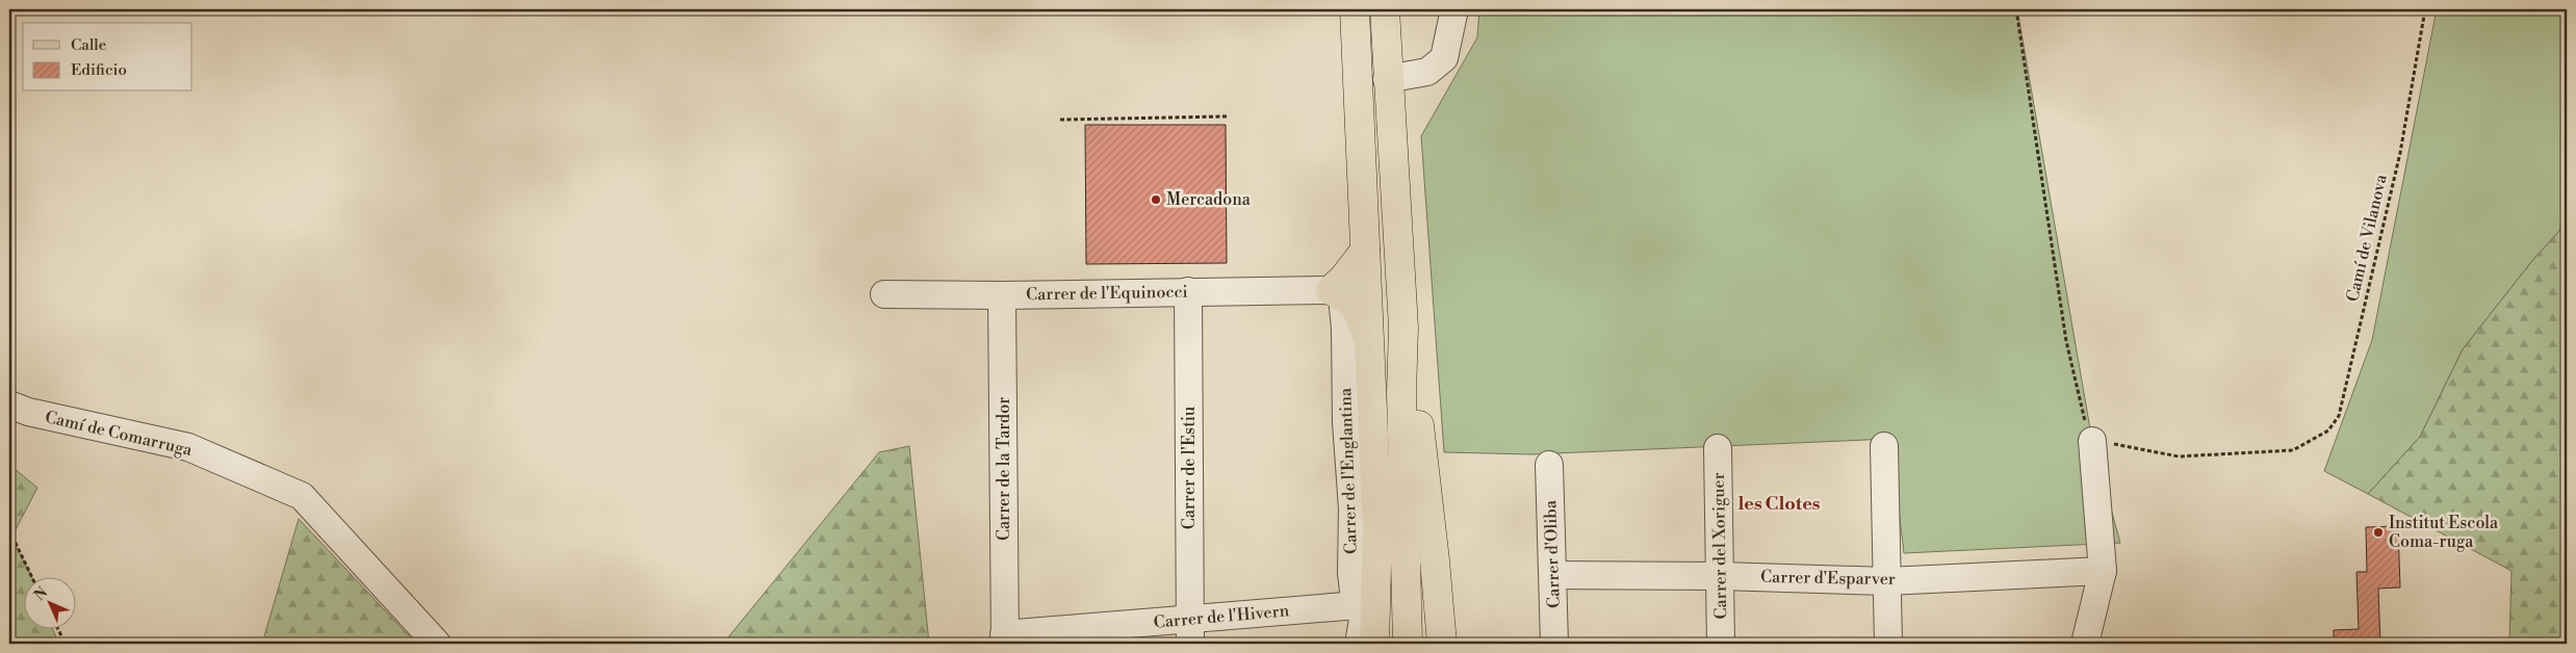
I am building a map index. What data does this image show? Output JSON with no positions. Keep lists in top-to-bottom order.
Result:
{
  "streets": {
    "street": [
      "Carrer de l'Equinocci",
      "Camí de Comarruga",
      "Carrer de l'Estiu",
      "Carrer de la Tardor",
      "Carrer de l'Englantina",
      "Carrer del Xoriguer",
      "Carrer d'Oliba",
      "Carrer d'Esparver",
      "Carrer de l'Hivern"
    ],
    "path": ["Camí de Vilanova"]
  },
  "crossings": [
    ["Carrer de l'Equinocci", "Carrer de l'Estiu"],
    ["Carrer de l'Equinocci", "Carrer de la Tardor"],
    ["Carrer de l'Equinocci", "Carrer de l'Englantina"],
    ["Carrer de l'Estiu", "Carrer de l'Hivern"],
    ["Carrer de la Tardor", "Carrer de l'Hivern"],
    ["Carrer de l'Englantina", "Carrer de l'Hivern"],
    ["Carrer del Xoriguer", "Carrer d'Esparver"],
    ["Carrer d'Oliba", "Carrer d'Esparver"]
  ],
  "districts": ["les Clotes"],
  "places": ["Mercadona", "Institut Escola Coma-ruga"],
  "legend": ["Calle", "Edificio"],
  "north": "top left"
}
